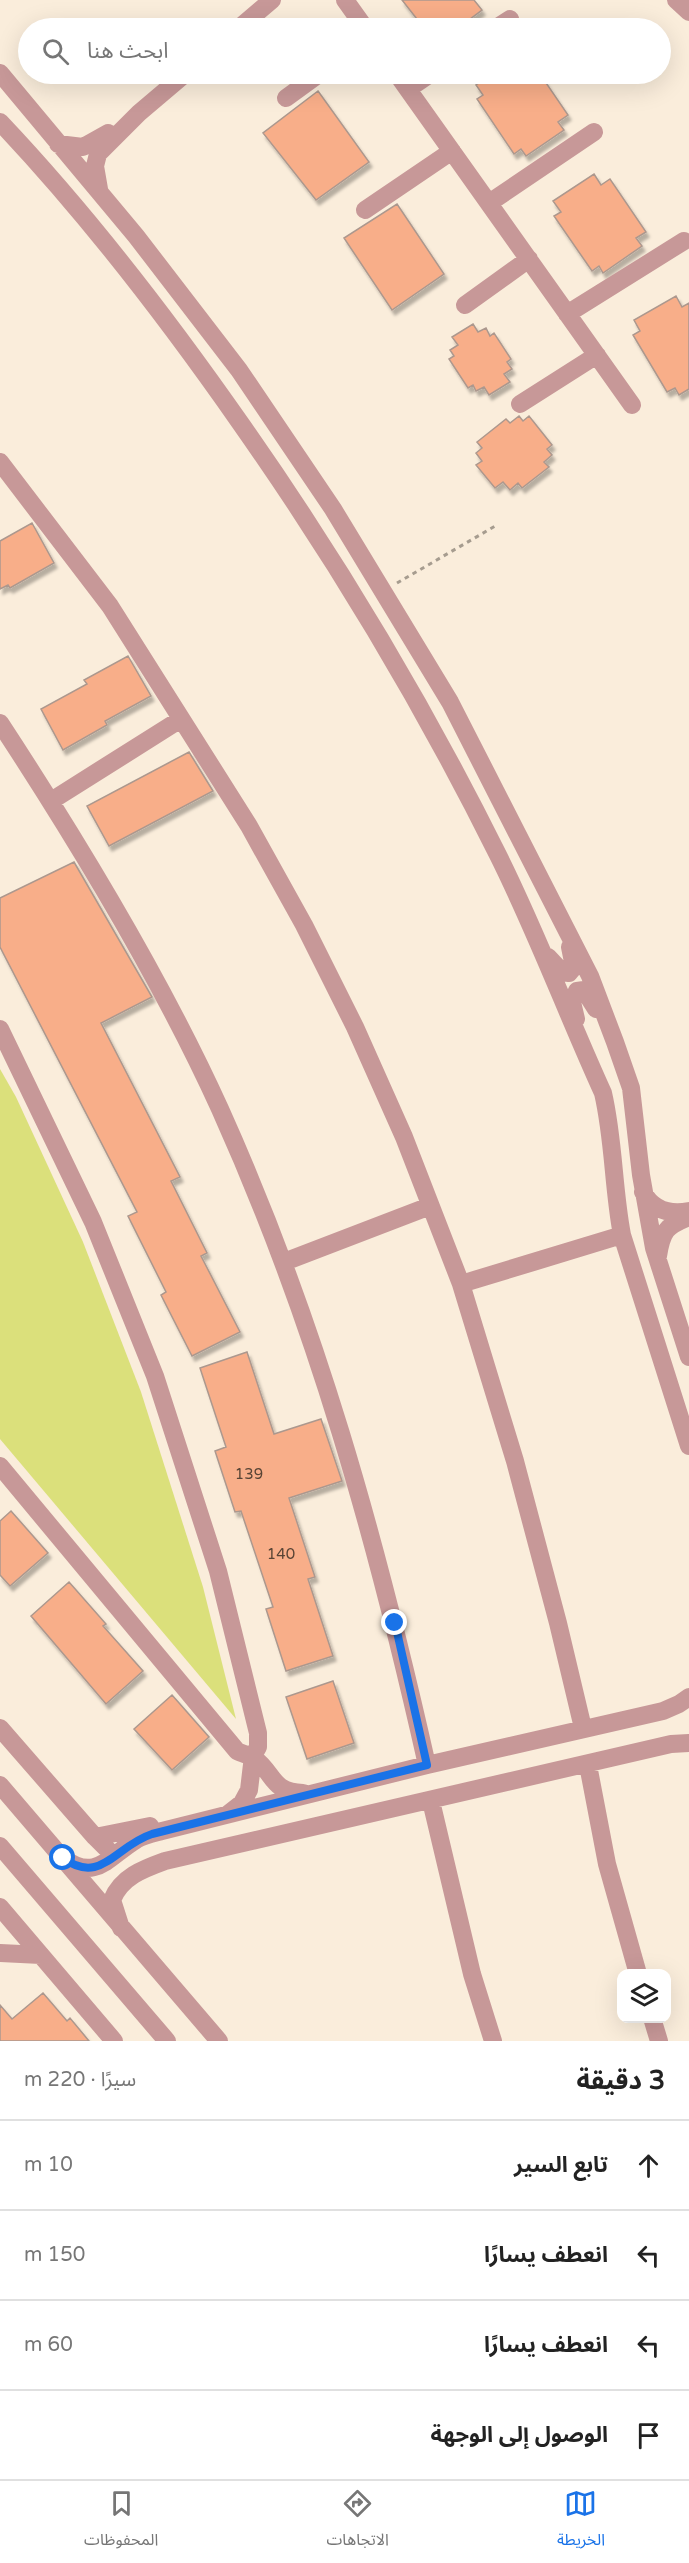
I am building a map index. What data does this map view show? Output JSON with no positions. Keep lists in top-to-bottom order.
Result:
{
  "house_numbers": ["139", "140"],
  "page": {
    "search": "ابحث هنا",
    "heading": ["3 دقيقة", "سيرًا · 220 m"],
    "list": [
      ["تابع السير", "10 m"],
      ["انعطف يسارًا", "150 m"],
      ["انعطف يسارًا", "60 m"],
      "الوصول إلى الوجهة"
    ],
    "nav": ["الخريطة", "الاتجاهات", "المحفوظات"]
  }
}
